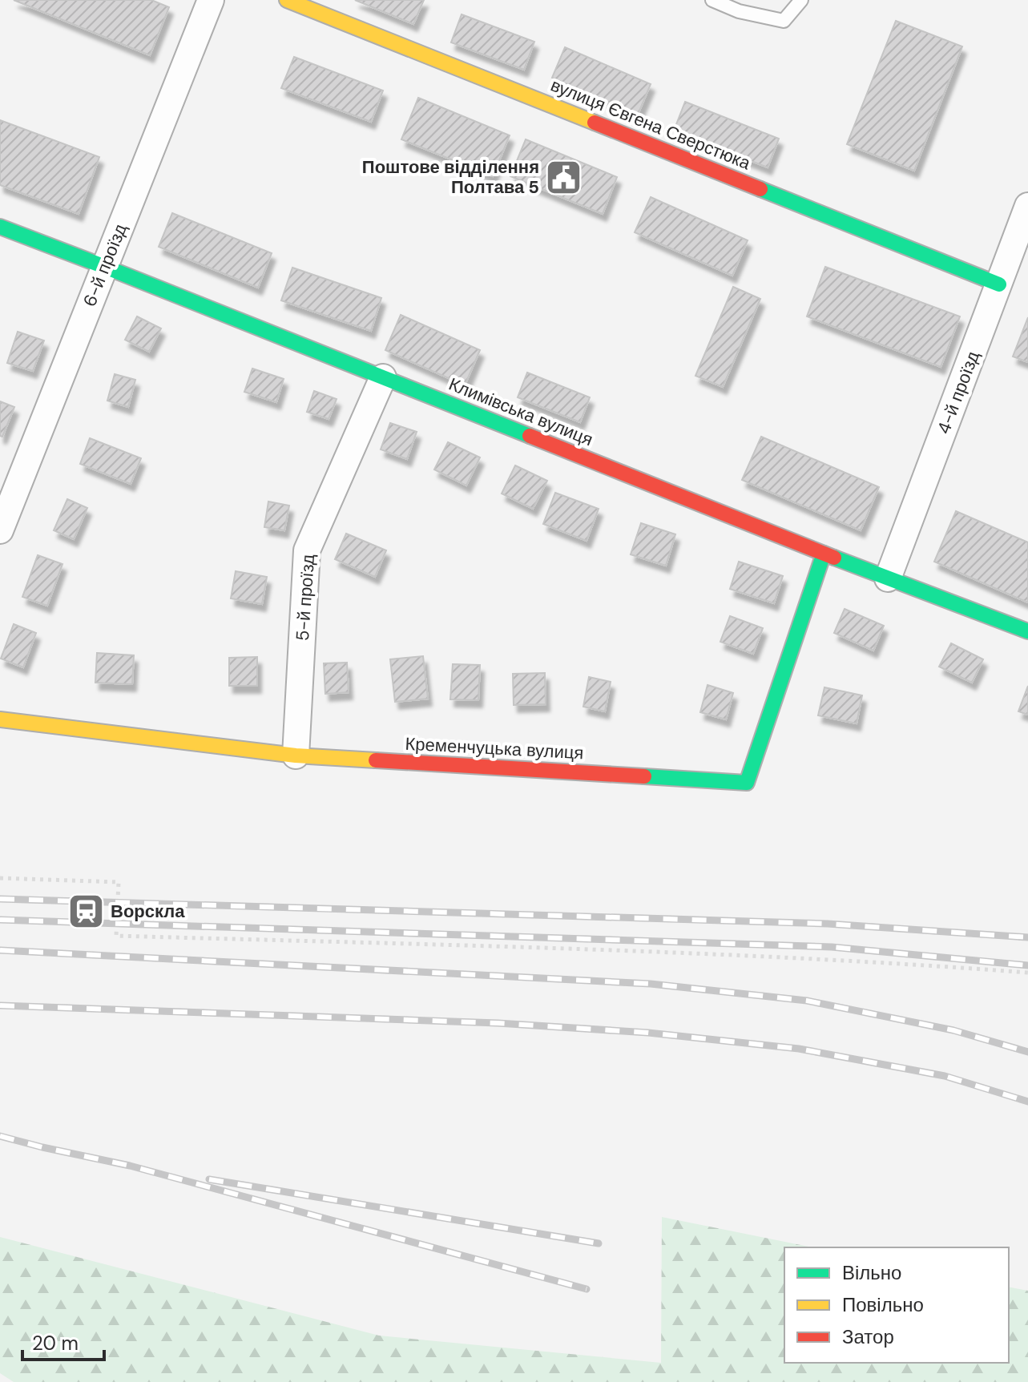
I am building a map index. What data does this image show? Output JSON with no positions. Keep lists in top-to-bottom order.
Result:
{
  "streets": {
    "street": [
      "вулиця Євгена Сверстюка",
      "6-й проїзд",
      "4-й проїзд",
      "Климівська вулиця",
      "5-й проїзд",
      "Кременчуцька вулиця"
    ]
  },
  "crossings": [
    ["вулиця Євгена Сверстюка", "4-й проїзд"],
    ["6-й проїзд", "Климівська вулиця"],
    ["4-й проїзд", "Климівська вулиця"],
    ["Климівська вулиця", "5-й проїзд"],
    ["Климівська вулиця", "Кременчуцька вулиця"],
    ["5-й проїзд", "Кременчуцька вулиця"]
  ],
  "places": {
    "public building": ["Поштове відділення Полтава 5"],
    "station": ["Ворскла"]
  },
  "legend": ["Вільно", "Повільно", "Затор"],
  "scale_bar": "20 m"
}
